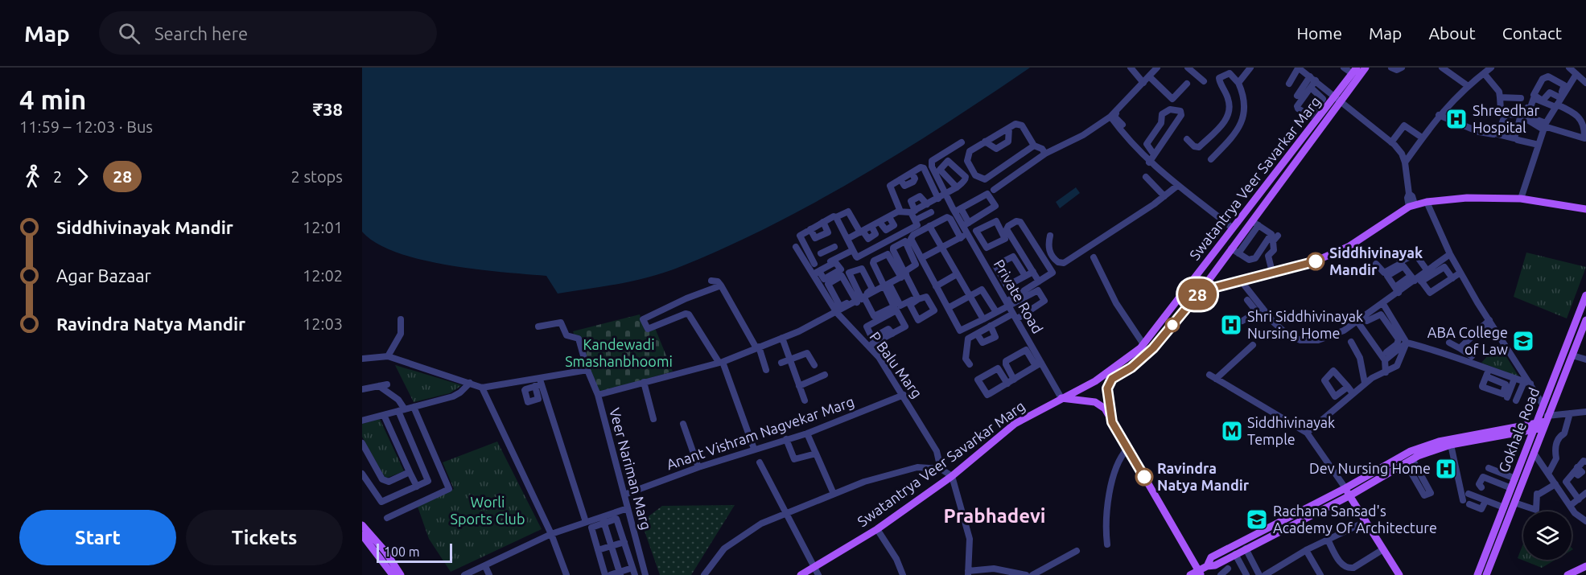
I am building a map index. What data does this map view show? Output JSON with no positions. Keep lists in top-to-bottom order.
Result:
{
  "streets": {
    "main road": ["Swatantrya Veer Savarkar Marg", "Gokhale Road"],
    "street": [
      "Private Road",
      "P Balu Marg",
      "Anant Vishram Nagvekar Marg",
      "Veer Nariman Marg"
    ]
  },
  "crossings": [
    ["Swatantrya Veer Savarkar Marg", "Private Road"],
    ["P Balu Marg", "Anant Vishram Nagvekar Marg"],
    ["Anant Vishram Nagvekar Marg", "Veer Nariman Marg"]
  ],
  "districts": ["Prabhadevi"],
  "parks": ["Kandewadi Smashanbhoomi", "Worli Sports Club"],
  "places": {
    "hospital": ["Shreedhar Hospital", "Shri Siddhivinayak Nursing Home", "Dev Nursing Home"],
    "other": ["Siddhivinayak Mandir", "Ravindra Natya Mandir"],
    "school or university": ["ABA College of Law", "Rachana Sansad's Academy Of Architecture"],
    "metro station": ["Siddhivinayak Temple"]
  },
  "lines": ["bus line 28"],
  "scale_bar": "100 m",
  "page": {
    "header": "Map",
    "search": "Search here",
    "nav": [
      "Home",
      "Map",
      "About",
      "Contact"
    ],
    "heading": ["4 min", "11:59 – 12:03 · Bus", "₹38"],
    "on_map": "28",
    "legs": ["2", "28", "2 stops"],
    "list": [
      {
        "name": "Siddhivinayak Mandir",
        "value": "12:01"
      },
      {
        "name": "Agar Bazaar",
        "value": "12:02"
      },
      {
        "name": "Ravindra Natya Mandir",
        "value": "12:03"
      }
    ],
    "buttons": ["Start", "Tickets"],
    "scale": "100 m"
  }
}
